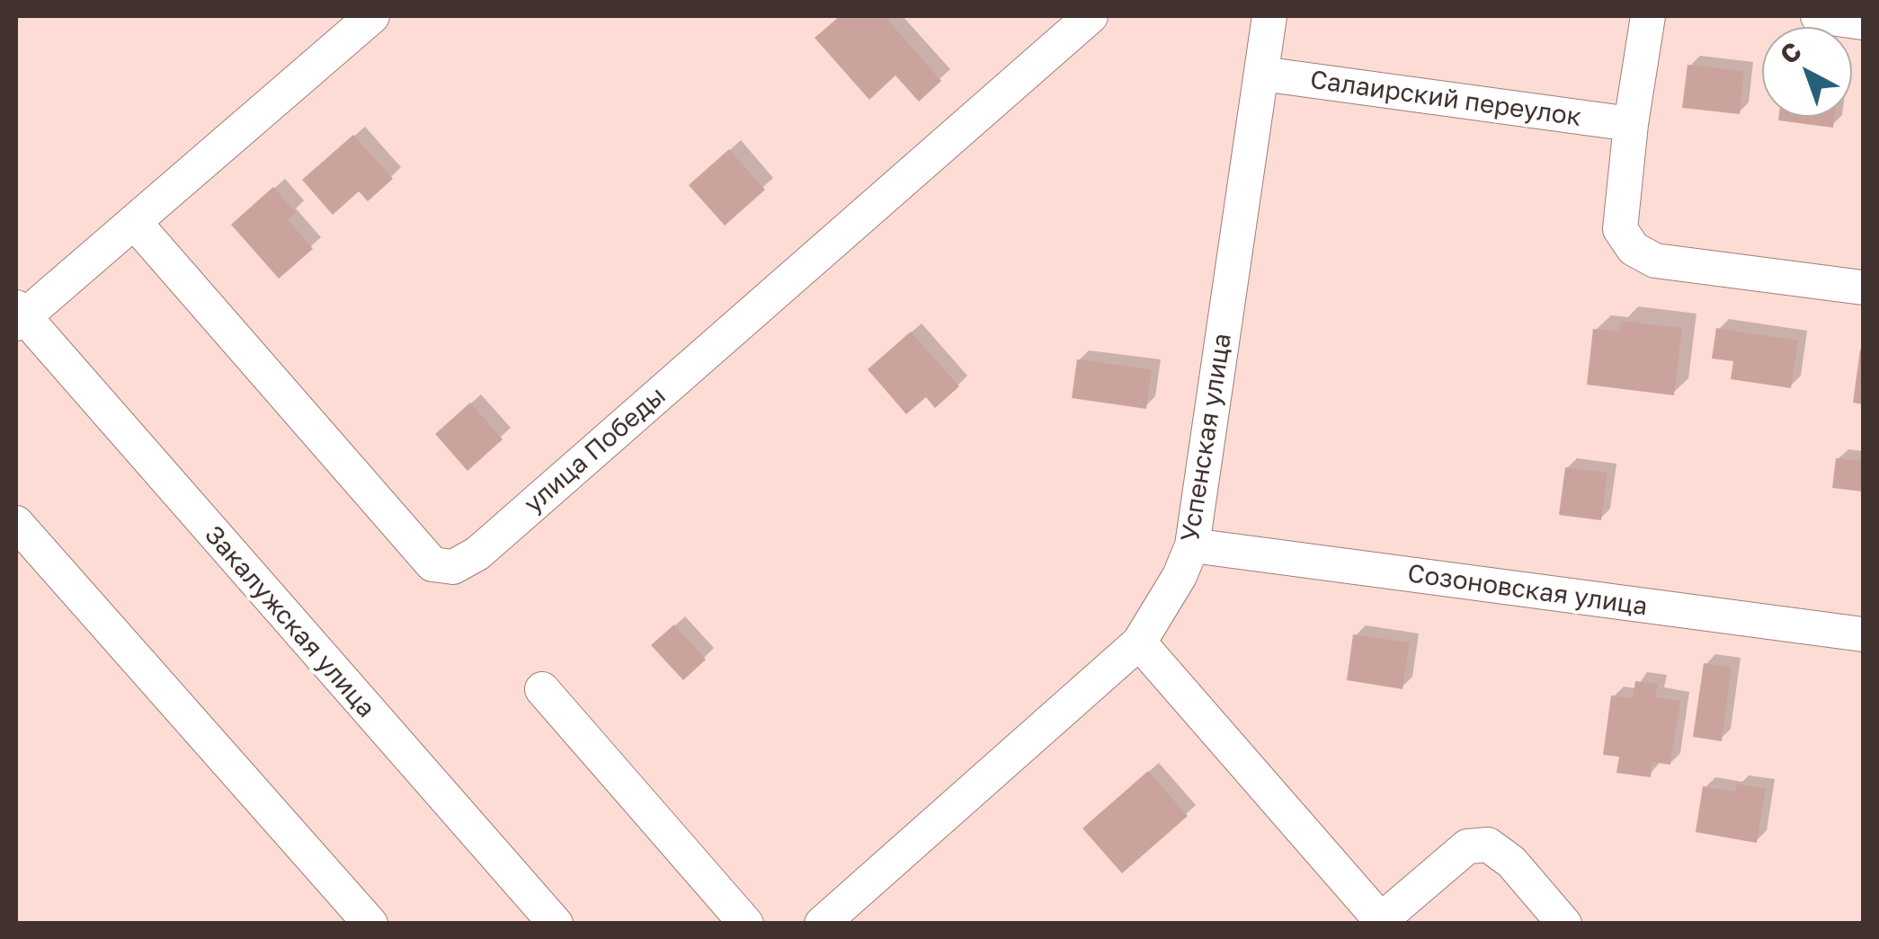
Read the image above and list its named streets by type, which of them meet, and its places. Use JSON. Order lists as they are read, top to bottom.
{
  "streets": {
    "street": [
      "Салаирский переулок",
      "Успенская улица",
      "улица Победы",
      "Созоновская улица",
      "Закалужская улица"
    ]
  },
  "crossings": [
    ["Салаирский переулок", "Успенская улица"],
    ["Успенская улица", "Созоновская улица"]
  ],
  "north": "top left"
}
